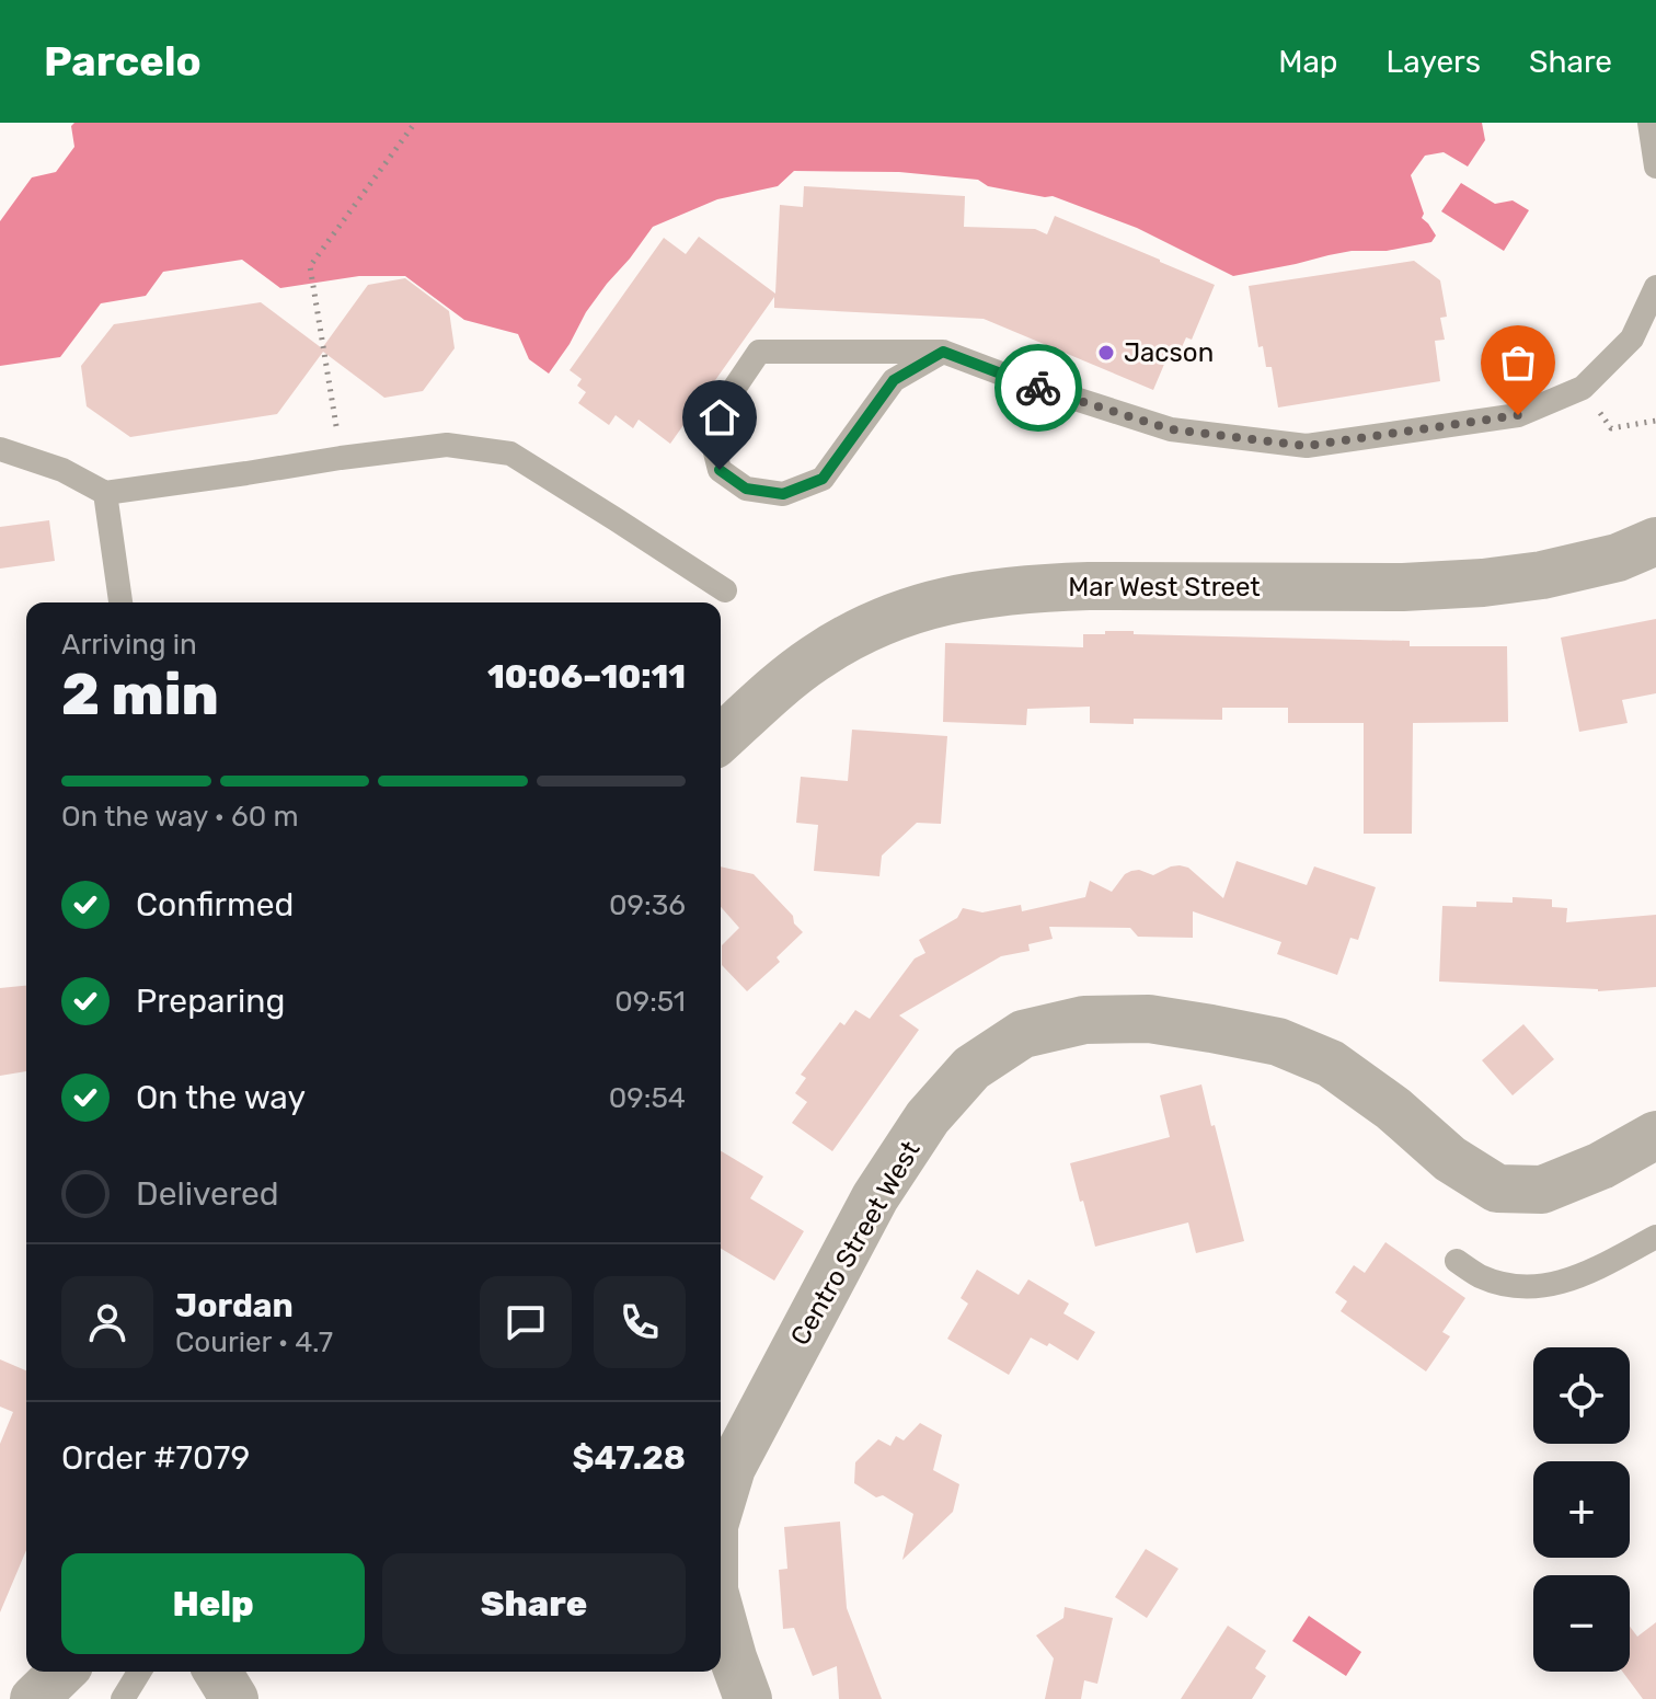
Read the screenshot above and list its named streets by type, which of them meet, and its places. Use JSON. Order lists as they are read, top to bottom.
{
  "streets": {
    "street": ["Mar West Street", "Centro Street West"]
  },
  "places": ["Jacson"],
  "page": {
    "header": "Parcelo",
    "nav": ["Map", "Layers", "Share"],
    "heading": ["2 min", "Arriving in", "10:06–10:11"],
    "panel": [
      "Jordan",
      "Courier · 4.7",
      "Order #7079",
      "$47.28"
    ],
    "bar": "On the way · 60 m",
    "list": [
      ["Confirmed", "09:36"],
      ["Preparing", "09:51"],
      ["On the way", "09:54"],
      "Delivered"
    ],
    "map_buttons": ["+", "−"],
    "buttons": ["Help", "Share"]
  }
}
